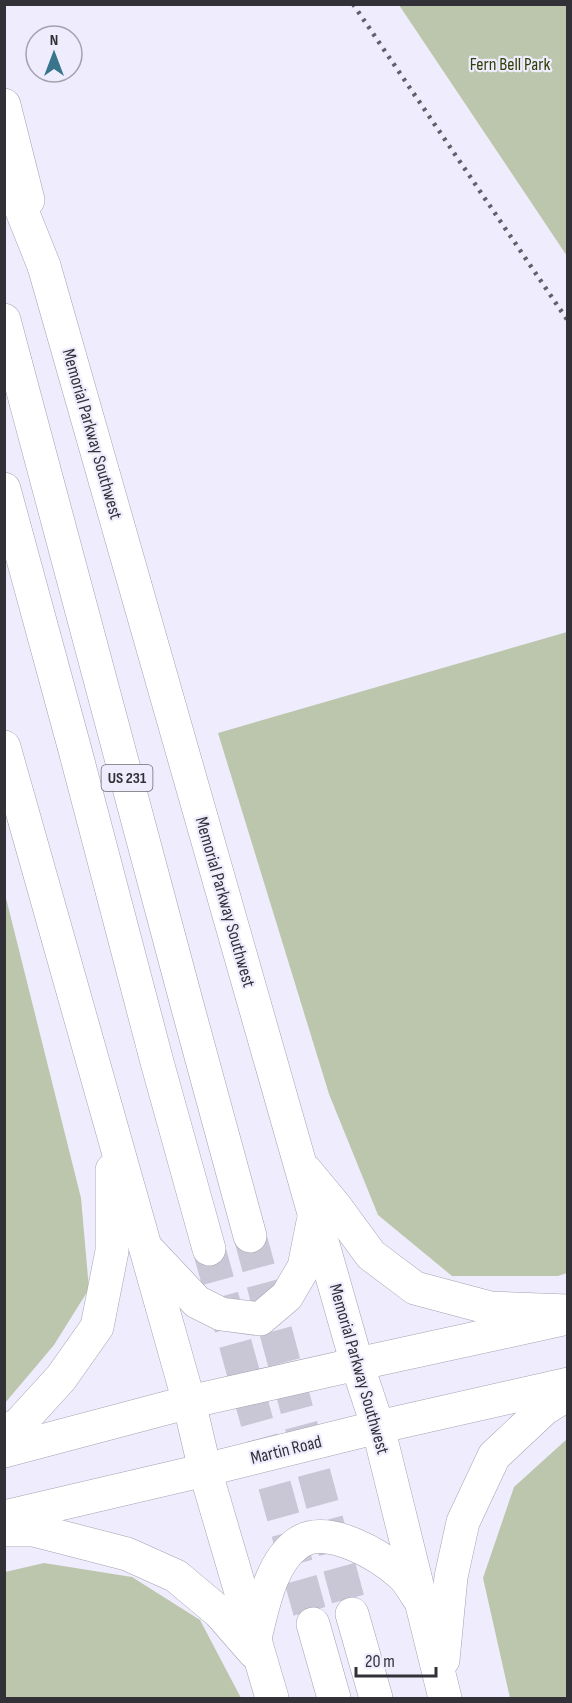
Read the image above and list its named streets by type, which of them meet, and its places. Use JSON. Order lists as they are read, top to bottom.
{
  "streets": {
    "main road": ["Memorial Parkway Southwest", "US 231", "Martin Road"]
  },
  "crossings": [
    ["Memorial Parkway Southwest", "Martin Road"]
  ],
  "parks": ["Fern Bell Park"],
  "scale_bar": "20 m",
  "north": "top"
}
